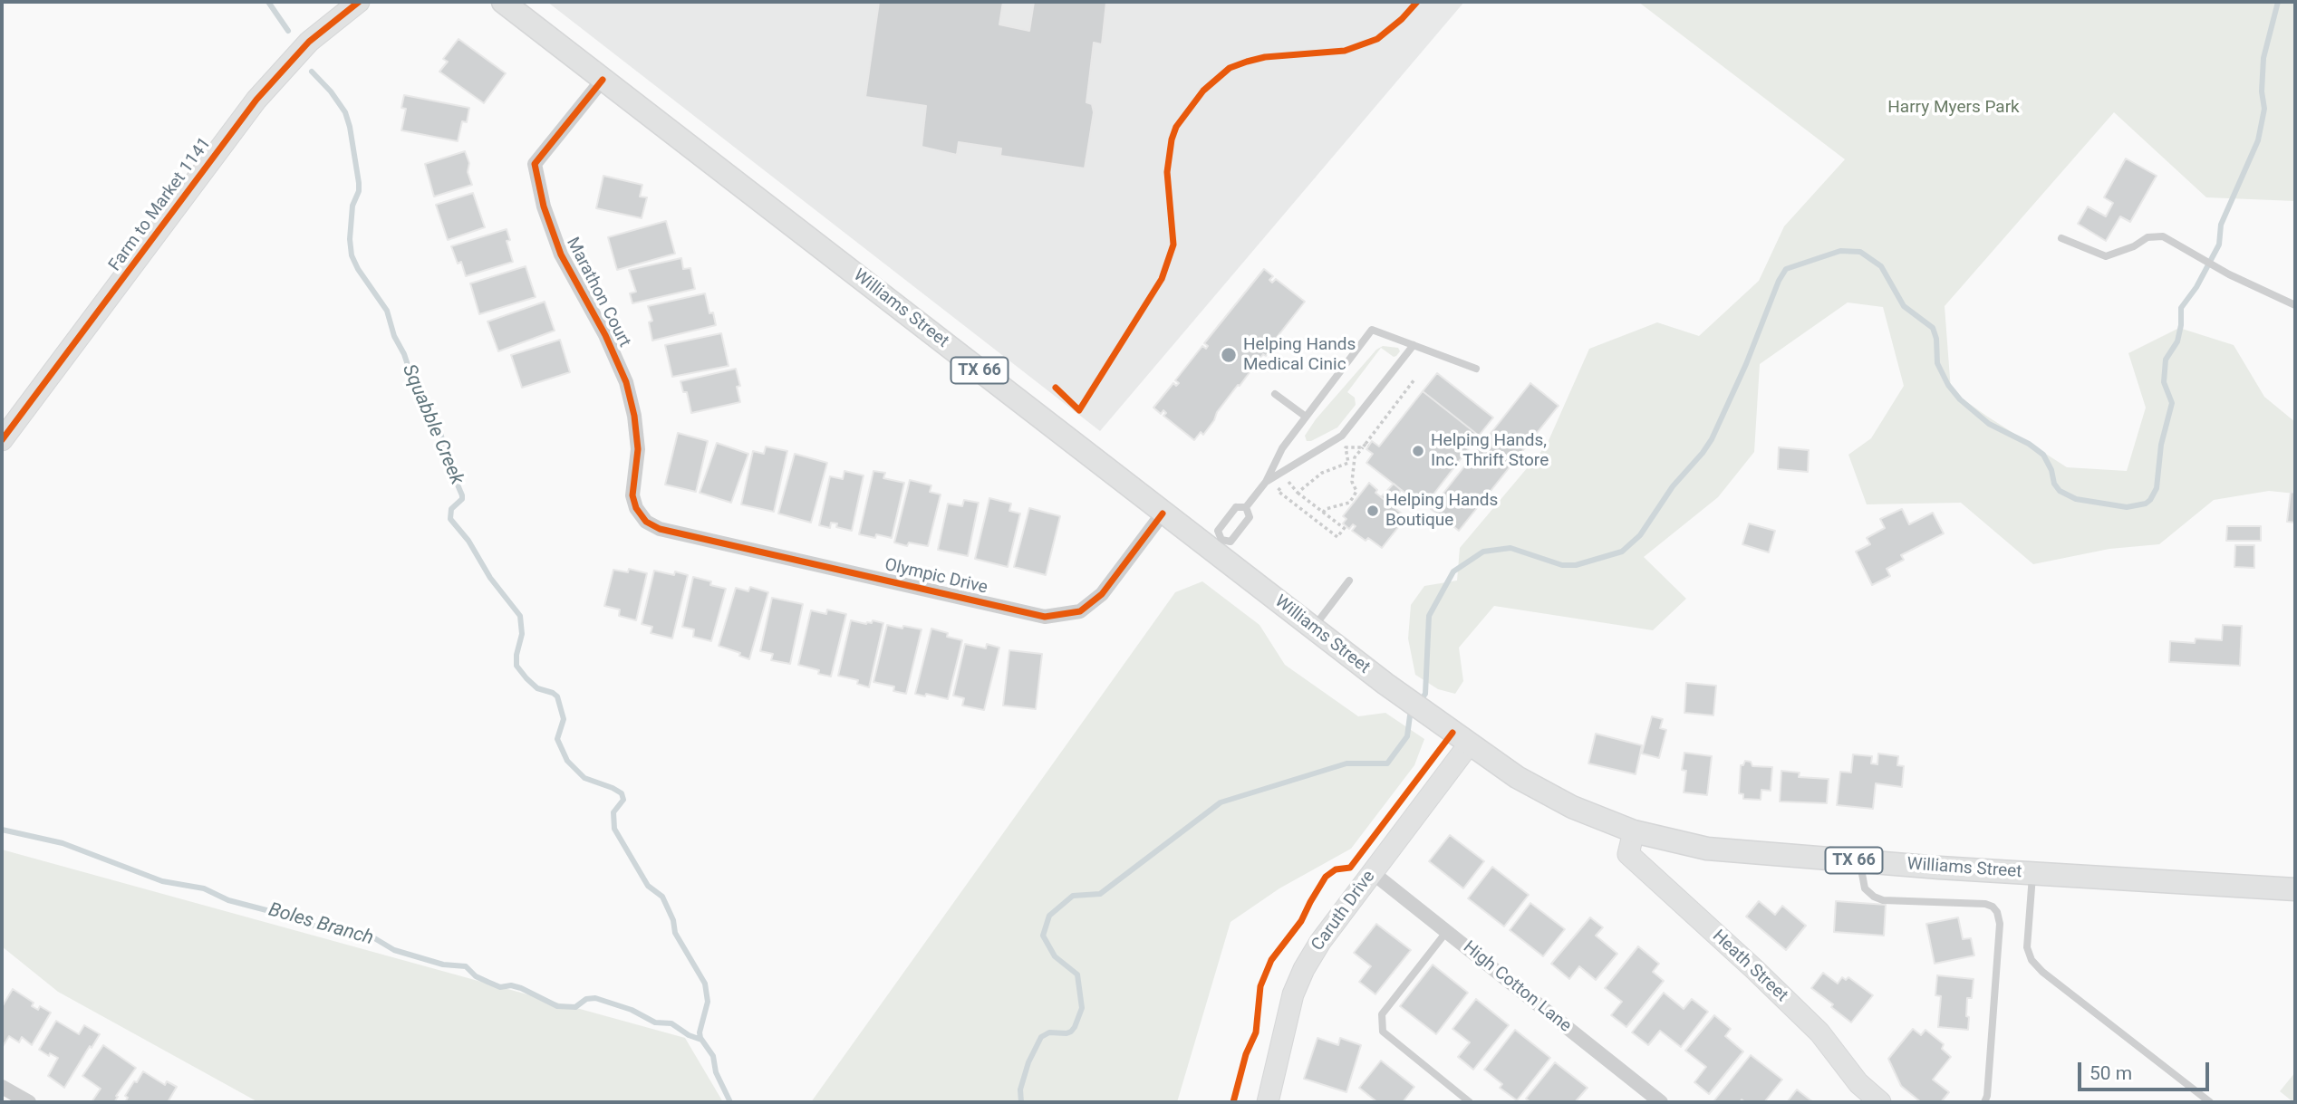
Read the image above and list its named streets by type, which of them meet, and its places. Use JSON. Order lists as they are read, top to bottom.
{
  "streets": {
    "main road": ["Williams Street", "TX 66"],
    "street": [
      "Farm to Market 1141",
      "Marathon Court",
      "Olympic Drive",
      "Caruth Drive",
      "Heath Street",
      "High Cotton Lane"
    ]
  },
  "crossings": [
    ["Marathon Court", "Williams Street"],
    ["Marathon Court", "Olympic Drive"],
    ["Williams Street", "Olympic Drive"],
    ["Williams Street", "Caruth Drive"],
    ["Williams Street", "Heath Street"],
    ["Caruth Drive", "High Cotton Lane"]
  ],
  "water": ["Squabble Creek", "Boles Branch"],
  "parks": ["Harry Myers Park"],
  "places": ["Helping Hands Medical Cinic", "Helping Hands, Inc. Thrift Store", "Helping Hands Boutique"],
  "scale_bar": "50 m"
}
